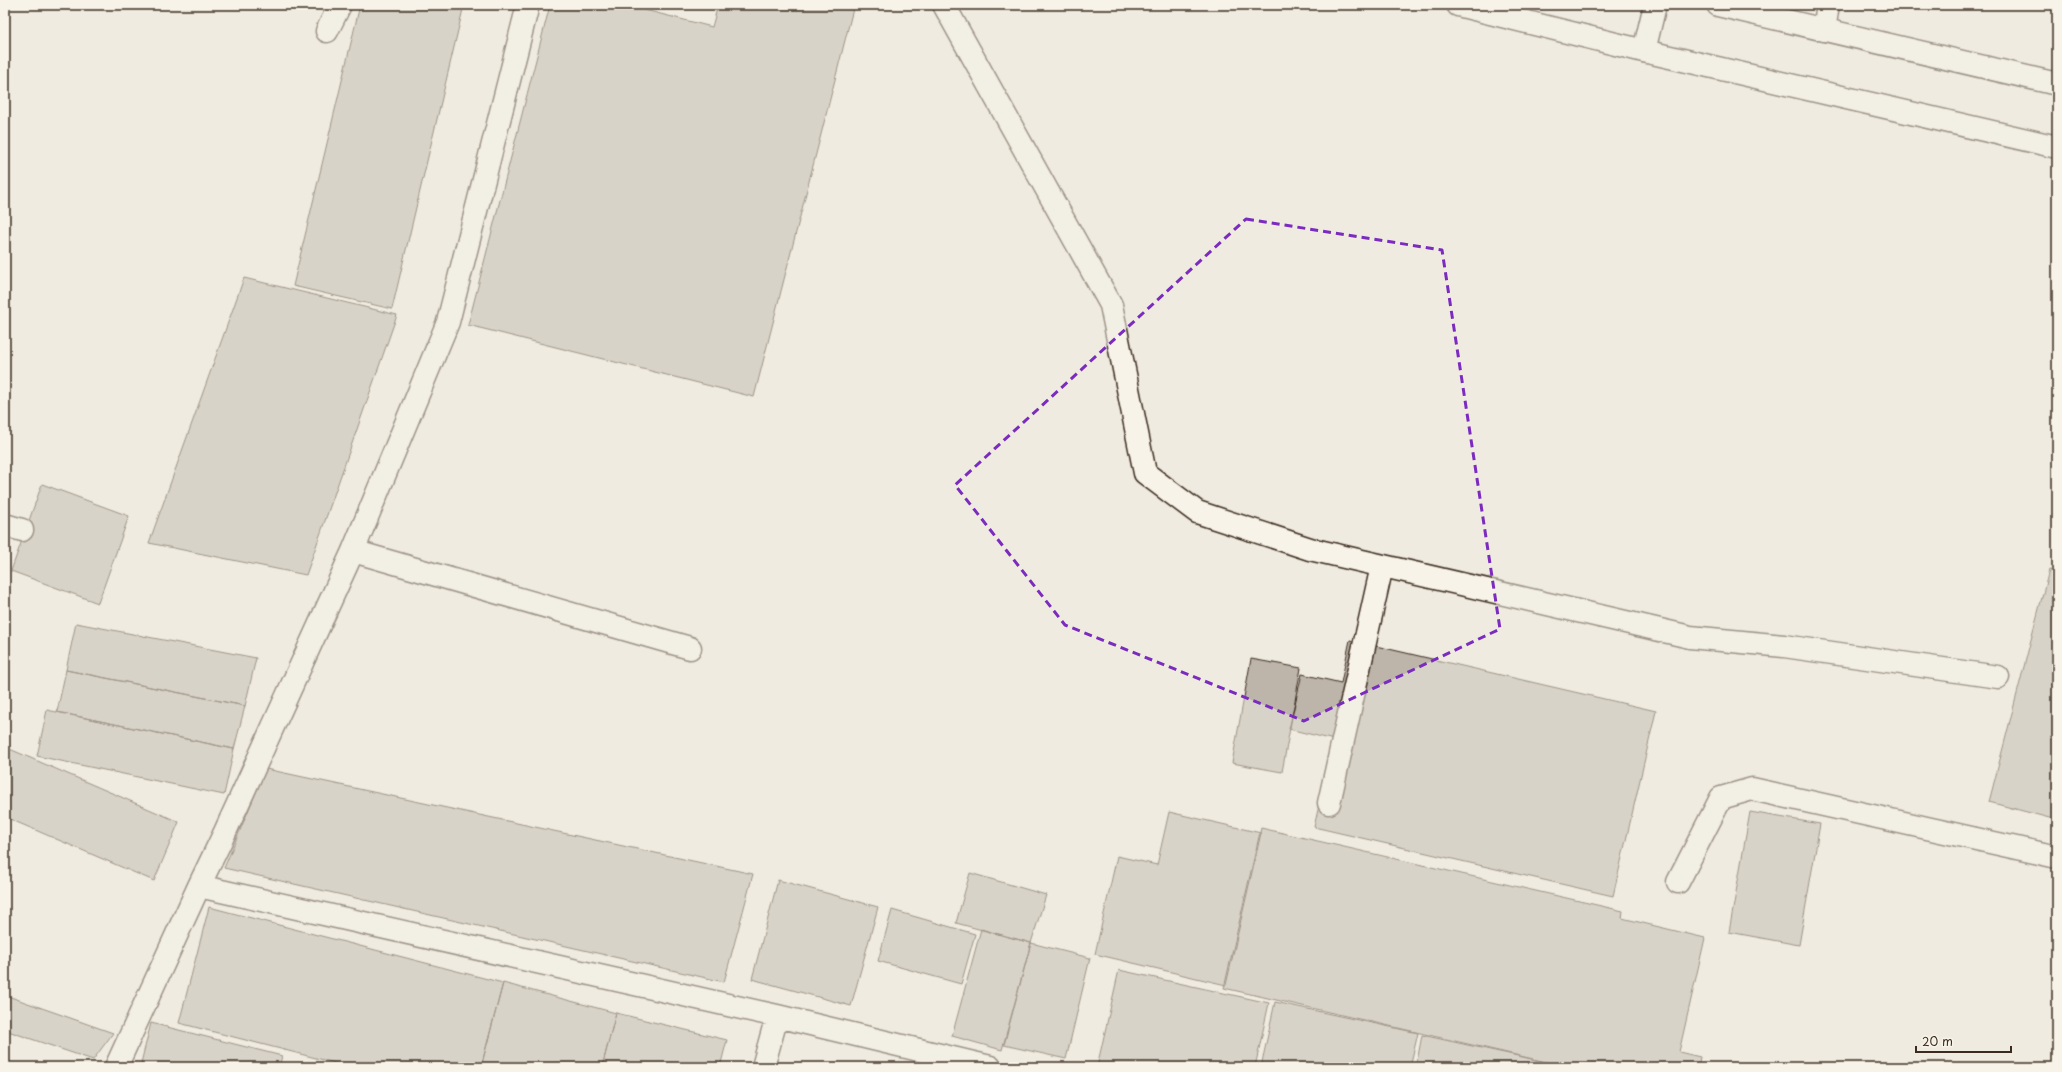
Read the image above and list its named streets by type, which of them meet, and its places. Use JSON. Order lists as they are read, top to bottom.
{
  "scale_bar": "20 m"
}
